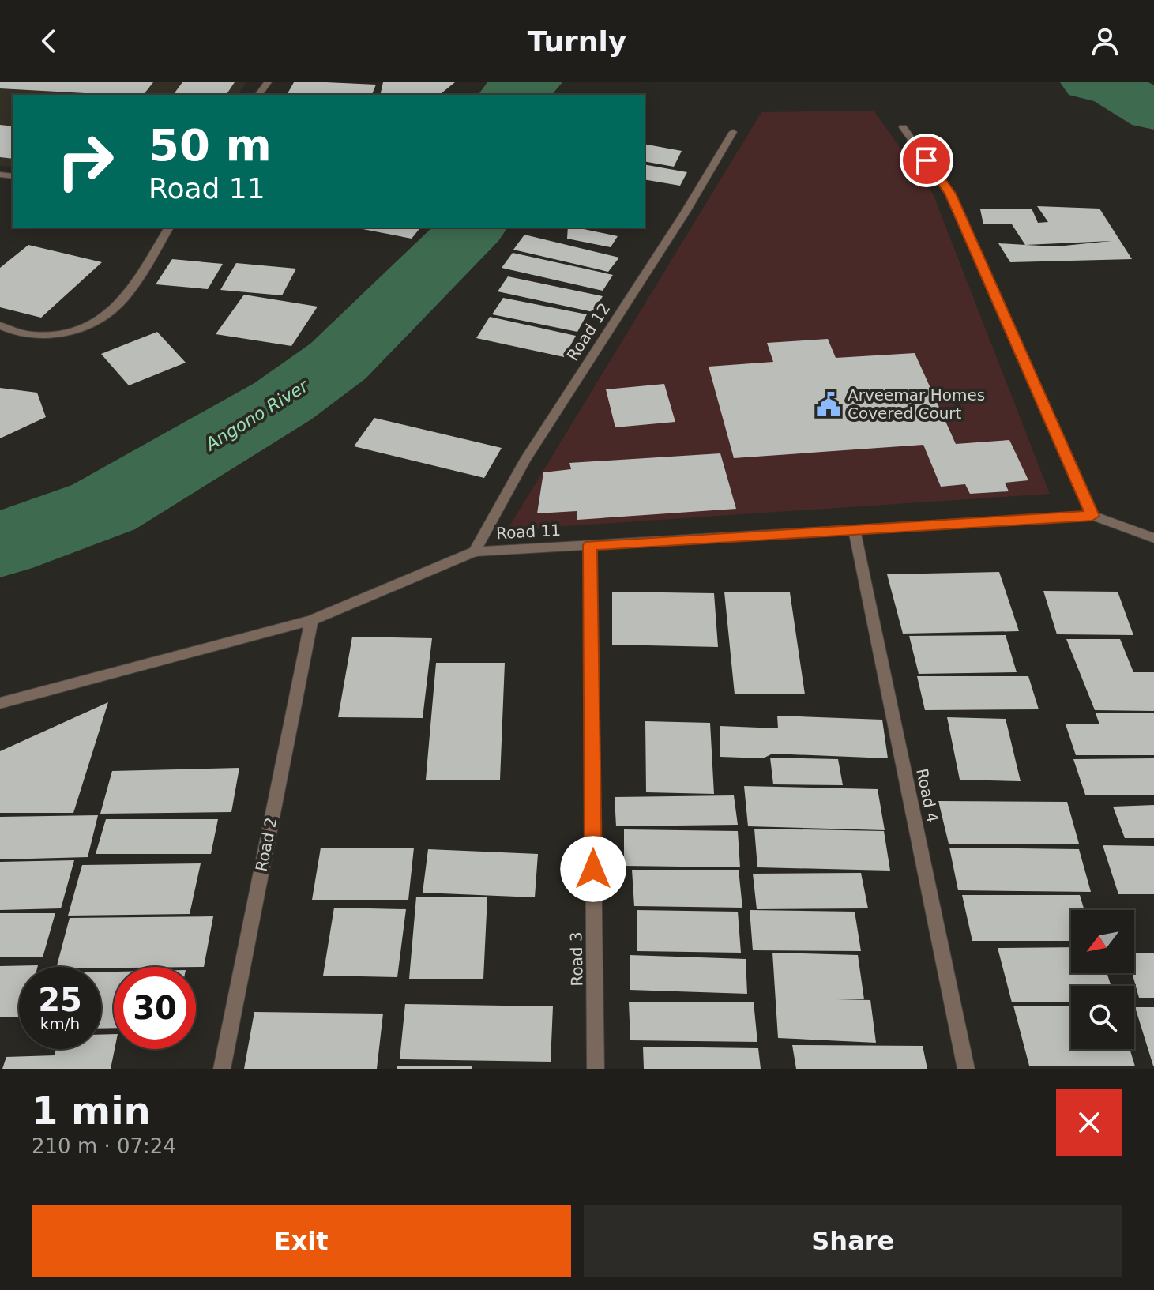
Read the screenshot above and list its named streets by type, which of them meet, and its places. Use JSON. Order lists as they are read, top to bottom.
{
  "streets": {
    "street": [
      "Road 12",
      "Road 11",
      "Road 4",
      "Road 2",
      "Road 3"
    ]
  },
  "crossings": [
    ["Road 12", "Road 11"],
    ["Road 11", "Road 4"],
    ["Road 11", "Road 2"],
    ["Road 11", "Road 3"]
  ],
  "water": ["Angono River"],
  "places": {
    "public building": ["Arveemar Homes Covered Court"]
  },
  "north": "bottom left",
  "page": {
    "header": "Turnly",
    "turn": ["50 m", "Road 11"],
    "speed": "25 km/h",
    "limit": "30",
    "heading": ["1 min", "210 m · 07:24"],
    "buttons": ["Exit", "Share"]
  }
}
